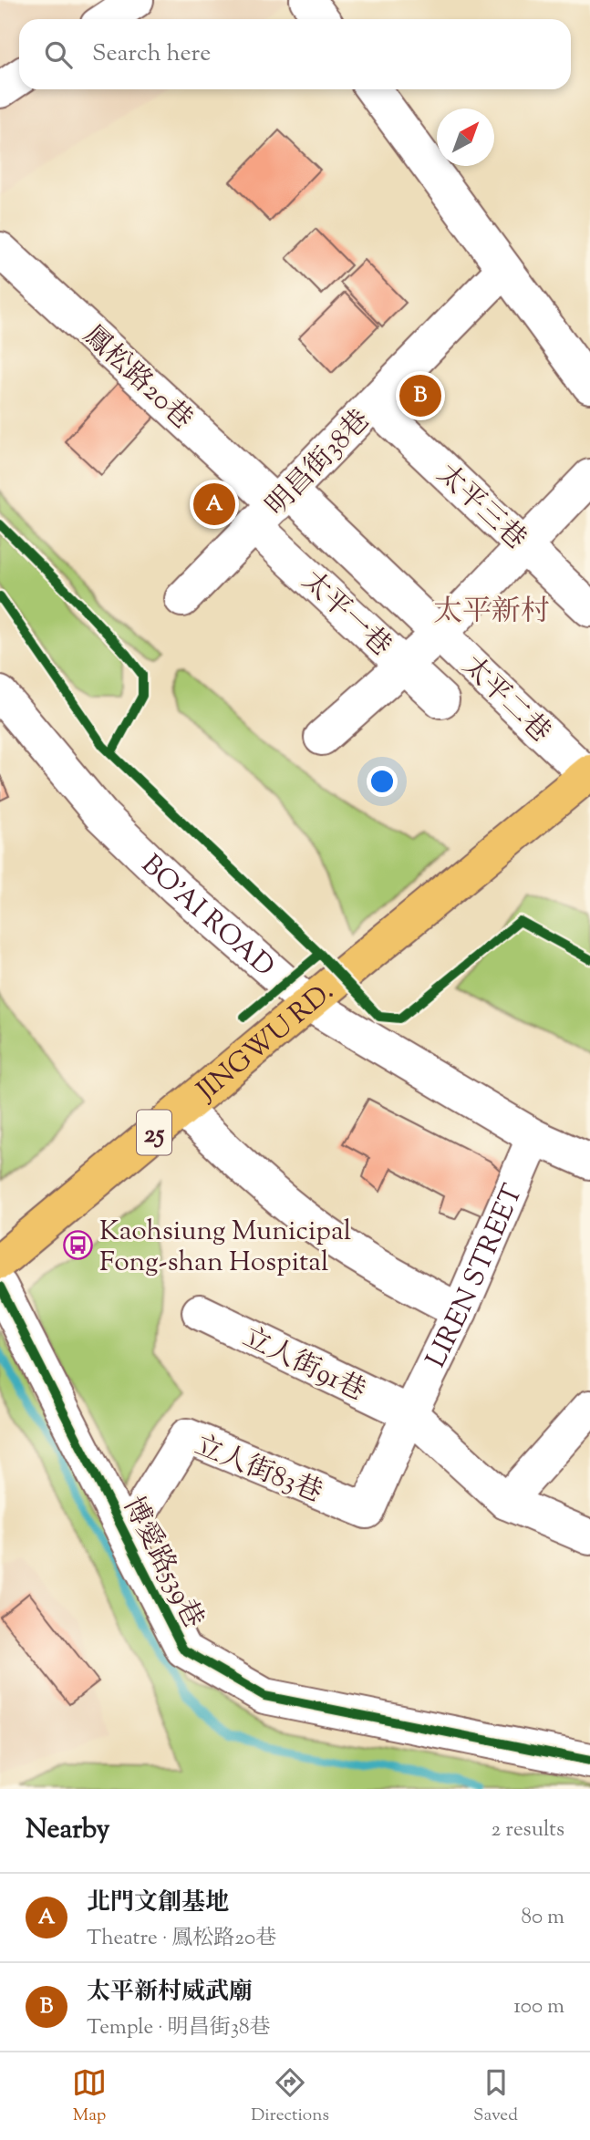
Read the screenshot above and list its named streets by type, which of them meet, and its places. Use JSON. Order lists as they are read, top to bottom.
{
  "streets": {
    "main road": ["JINGWU RD.", "25"],
    "street": [
      "鳳松路20巷",
      "明昌街38巷",
      "太平三巷",
      "太平一巷",
      "太平二巷",
      "BO'AI ROAD",
      "LIREN STREET",
      "立人街91巷",
      "立人街83巷",
      "博愛路539巷"
    ]
  },
  "crossings": [
    ["鳳松路20巷", "明昌街38巷"],
    ["鳳松路20巷", "太平一巷"],
    ["鳳松路20巷", "太平二巷"],
    ["明昌街38巷", "太平三巷"],
    ["明昌街38巷", "太平一巷"],
    ["明昌街38巷", "太平二巷"],
    ["太平一巷", "太平二巷"],
    ["太平二巷", "JINGWU RD."],
    ["BO'AI ROAD", "JINGWU RD."],
    ["BO'AI ROAD", "LIREN STREET"],
    ["LIREN STREET", "立人街91巷"],
    ["LIREN STREET", "立人街83巷"],
    ["立人街83巷", "博愛路539巷"]
  ],
  "districts": ["太平新村"],
  "places": {
    "bus stop": ["Kaohsiung Municipal Fong-shan Hospital"]
  },
  "north": "top right",
  "page": {
    "search": "Search here",
    "pins": ["B", "A"],
    "heading": ["Nearby", "2 results"],
    "list": [
      {
        "mark": "A",
        "name": "北門文創基地",
        "note": "Theatre · 鳳松路20巷",
        "value": "80 m"
      },
      {
        "mark": "B",
        "name": "太平新村威武廟",
        "note": "Temple · 明昌街38巷",
        "value": "100 m"
      }
    ],
    "nav": ["Map", "Directions", "Saved"]
  }
}
